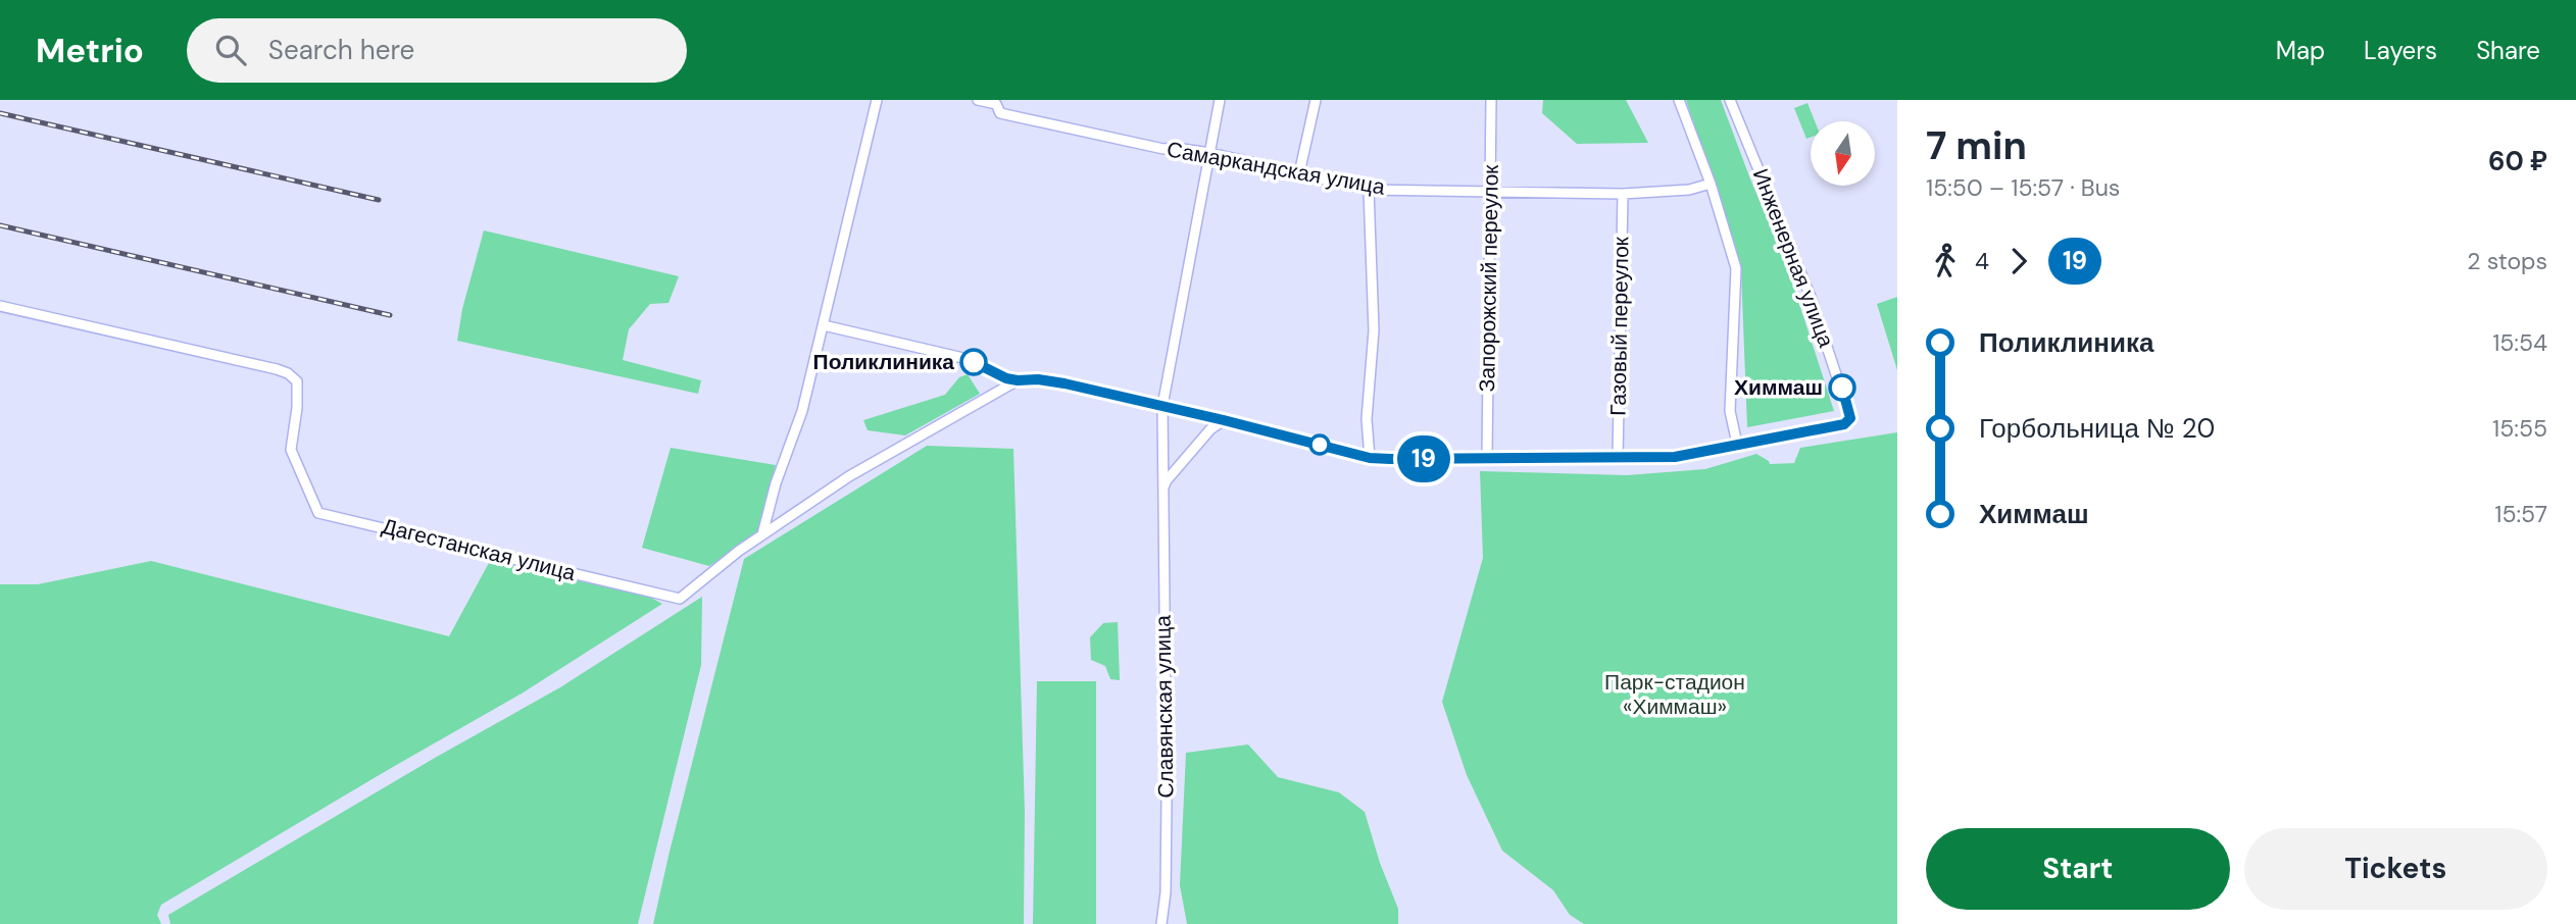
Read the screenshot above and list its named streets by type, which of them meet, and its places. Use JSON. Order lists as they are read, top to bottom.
{
  "streets": {
    "street": [
      "Самаркандская улица",
      "Инженерная улица",
      "Запорожский переулок",
      "Газовый переулок",
      "Дагестанская улица",
      "Славянская улица"
    ]
  },
  "crossings": [
    ["Самаркандская улица", "Запорожский переулок"],
    ["Самаркандская улица", "Газовый переулок"],
    ["Самаркандская улица", "Славянская улица"]
  ],
  "parks": ["Парк-стадион «Химмаш»"],
  "places": ["Поликлиника", "Химмаш"],
  "lines": ["bus line 19"],
  "north": "bottom",
  "page": {
    "header": "Metrio",
    "search": "Search here",
    "nav": ["Map", "Layers", "Share"],
    "on_map": "19",
    "heading": ["7 min", "15:50 – 15:57 · Bus", "60 ₽"],
    "legs": ["4", "19", "2 stops"],
    "list": [
      {
        "name": "Поликлиника",
        "value": "15:54"
      },
      {
        "name": "Горбольница № 20",
        "value": "15:55"
      },
      {
        "name": "Химмаш",
        "value": "15:57"
      }
    ],
    "buttons": ["Start", "Tickets"]
  }
}
